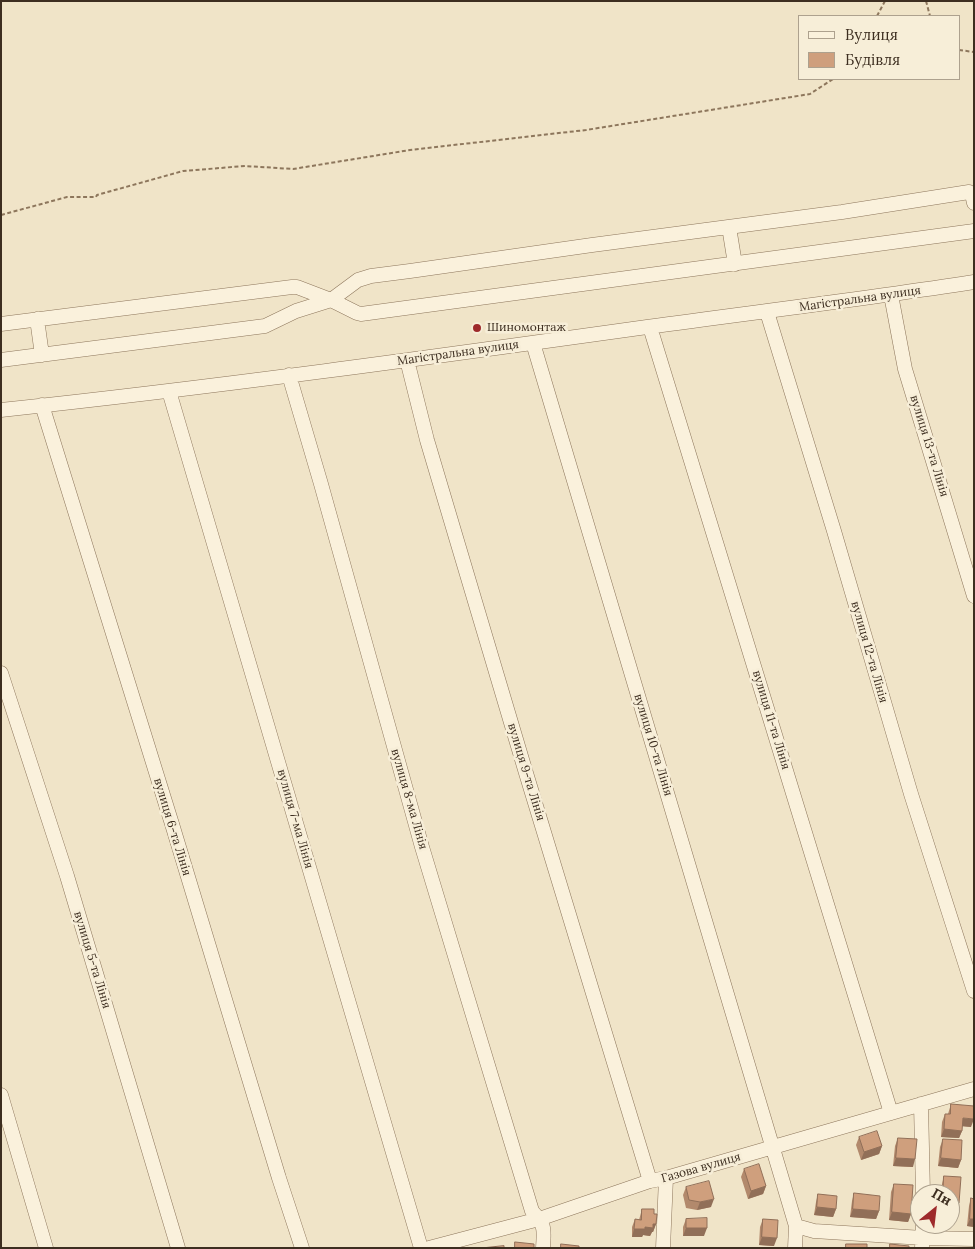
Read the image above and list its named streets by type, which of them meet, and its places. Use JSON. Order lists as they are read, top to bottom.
{
  "streets": {
    "street": [
      "Магістральна вулиця",
      "вулиця 13-та Лінія",
      "вулиця 12-та Лінія",
      "вулиця 11-та Лінія",
      "вулиця 10-та Лінія",
      "вулиця 9-та Лінія",
      "вулиця 8-ма Лінія",
      "вулиця 7-ма Лінія",
      "вулиця 6-та Лінія",
      "вулиця 5-та Лінія",
      "Газова вулиця"
    ]
  },
  "crossings": [
    ["Магістральна вулиця", "вулиця 13-та Лінія"],
    ["Магістральна вулиця", "вулиця 12-та Лінія"],
    ["Магістральна вулиця", "вулиця 11-та Лінія"],
    ["Магістральна вулиця", "вулиця 10-та Лінія"],
    ["Магістральна вулиця", "вулиця 9-та Лінія"],
    ["Магістральна вулиця", "вулиця 8-ма Лінія"],
    ["Магістральна вулиця", "вулиця 7-ма Лінія"],
    ["Магістральна вулиця", "вулиця 6-та Лінія"],
    ["вулиця 11-та Лінія", "Газова вулиця"],
    ["вулиця 10-та Лінія", "Газова вулиця"],
    ["вулиця 9-та Лінія", "Газова вулиця"],
    ["вулиця 8-ма Лінія", "Газова вулиця"]
  ],
  "places": ["Шиномонтаж"],
  "legend": ["Вулиця", "Будівля"],
  "north": "top right"
}
